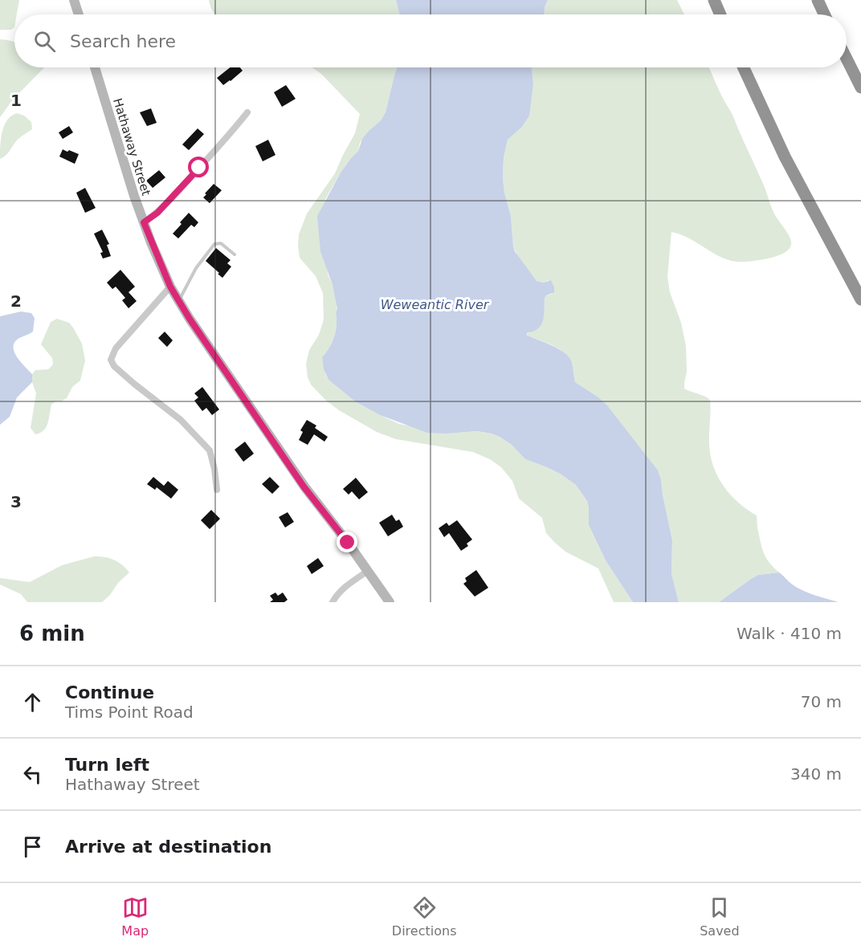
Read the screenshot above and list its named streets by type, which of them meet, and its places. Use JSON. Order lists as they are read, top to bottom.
{
  "streets": {
    "street": ["Hathaway Street"]
  },
  "water": ["Weweantic River"],
  "page": {
    "search": "Search here",
    "heading": ["6 min", "Walk · 410 m"],
    "list": [
      ["Continue", "Tims Point Road", "70 m"],
      ["Turn left", "Hathaway Street", "340 m"],
      "Arrive at destination"
    ],
    "nav": ["Map", "Directions", "Saved"]
  },
  "grid": {
    "rows": ["1", "2", "3"]
  }
}
